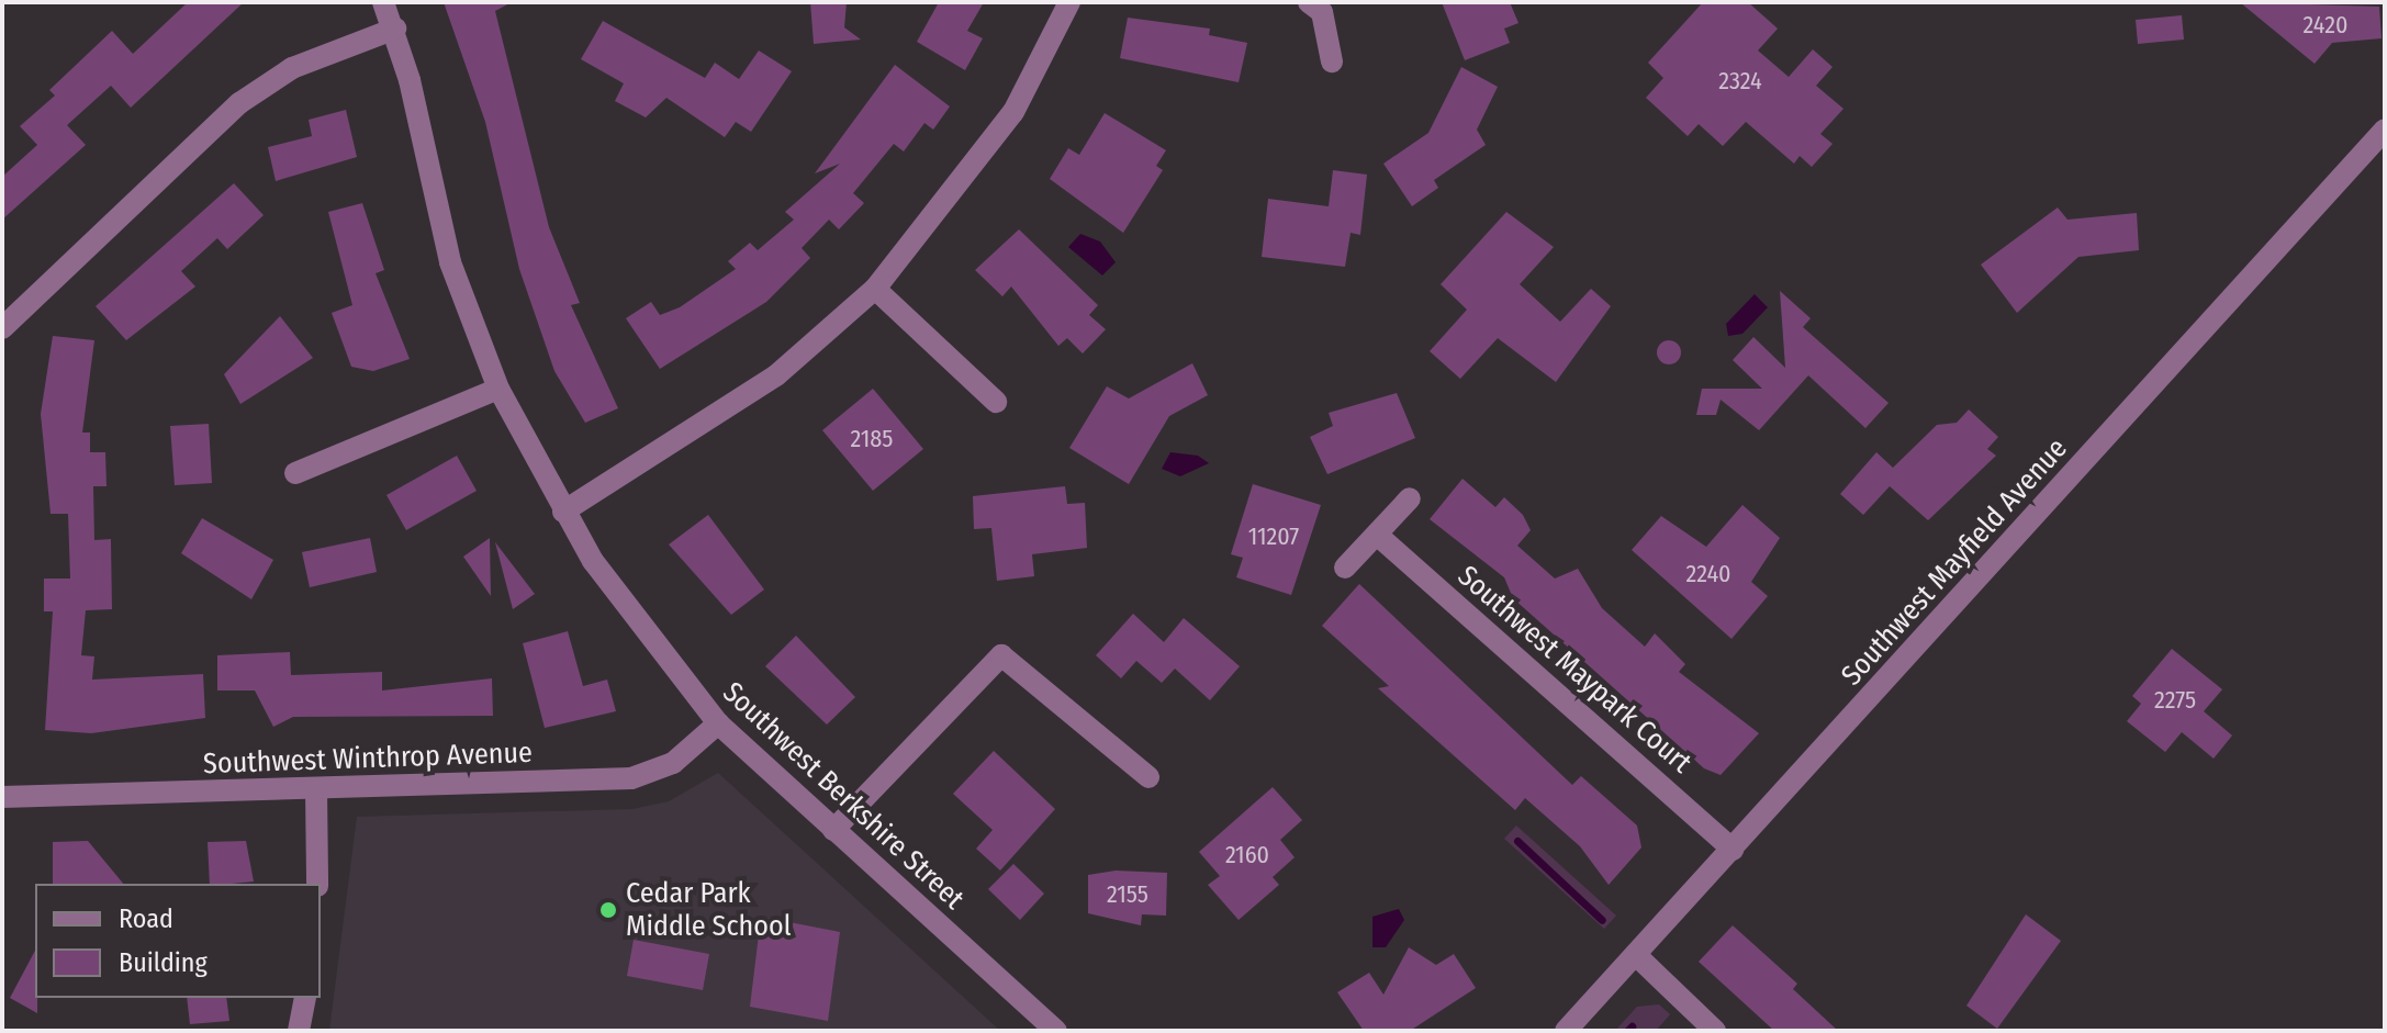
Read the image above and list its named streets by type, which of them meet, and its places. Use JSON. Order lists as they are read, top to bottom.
{
  "streets": {
    "street": [
      "Southwest Mayfield Avenue",
      "Southwest Maypark Court",
      "Southwest Winthrop Avenue",
      "Southwest Berkshire Street"
    ]
  },
  "crossings": [
    ["Southwest Mayfield Avenue", "Southwest Maypark Court"],
    ["Southwest Winthrop Avenue", "Southwest Berkshire Street"]
  ],
  "places": ["Cedar Park Middle School"],
  "house_numbers": [
    "2420",
    "2324",
    "2185",
    "11207",
    "2240",
    "2275",
    "2160",
    "2155"
  ],
  "legend": ["Road", "Building"]
}
